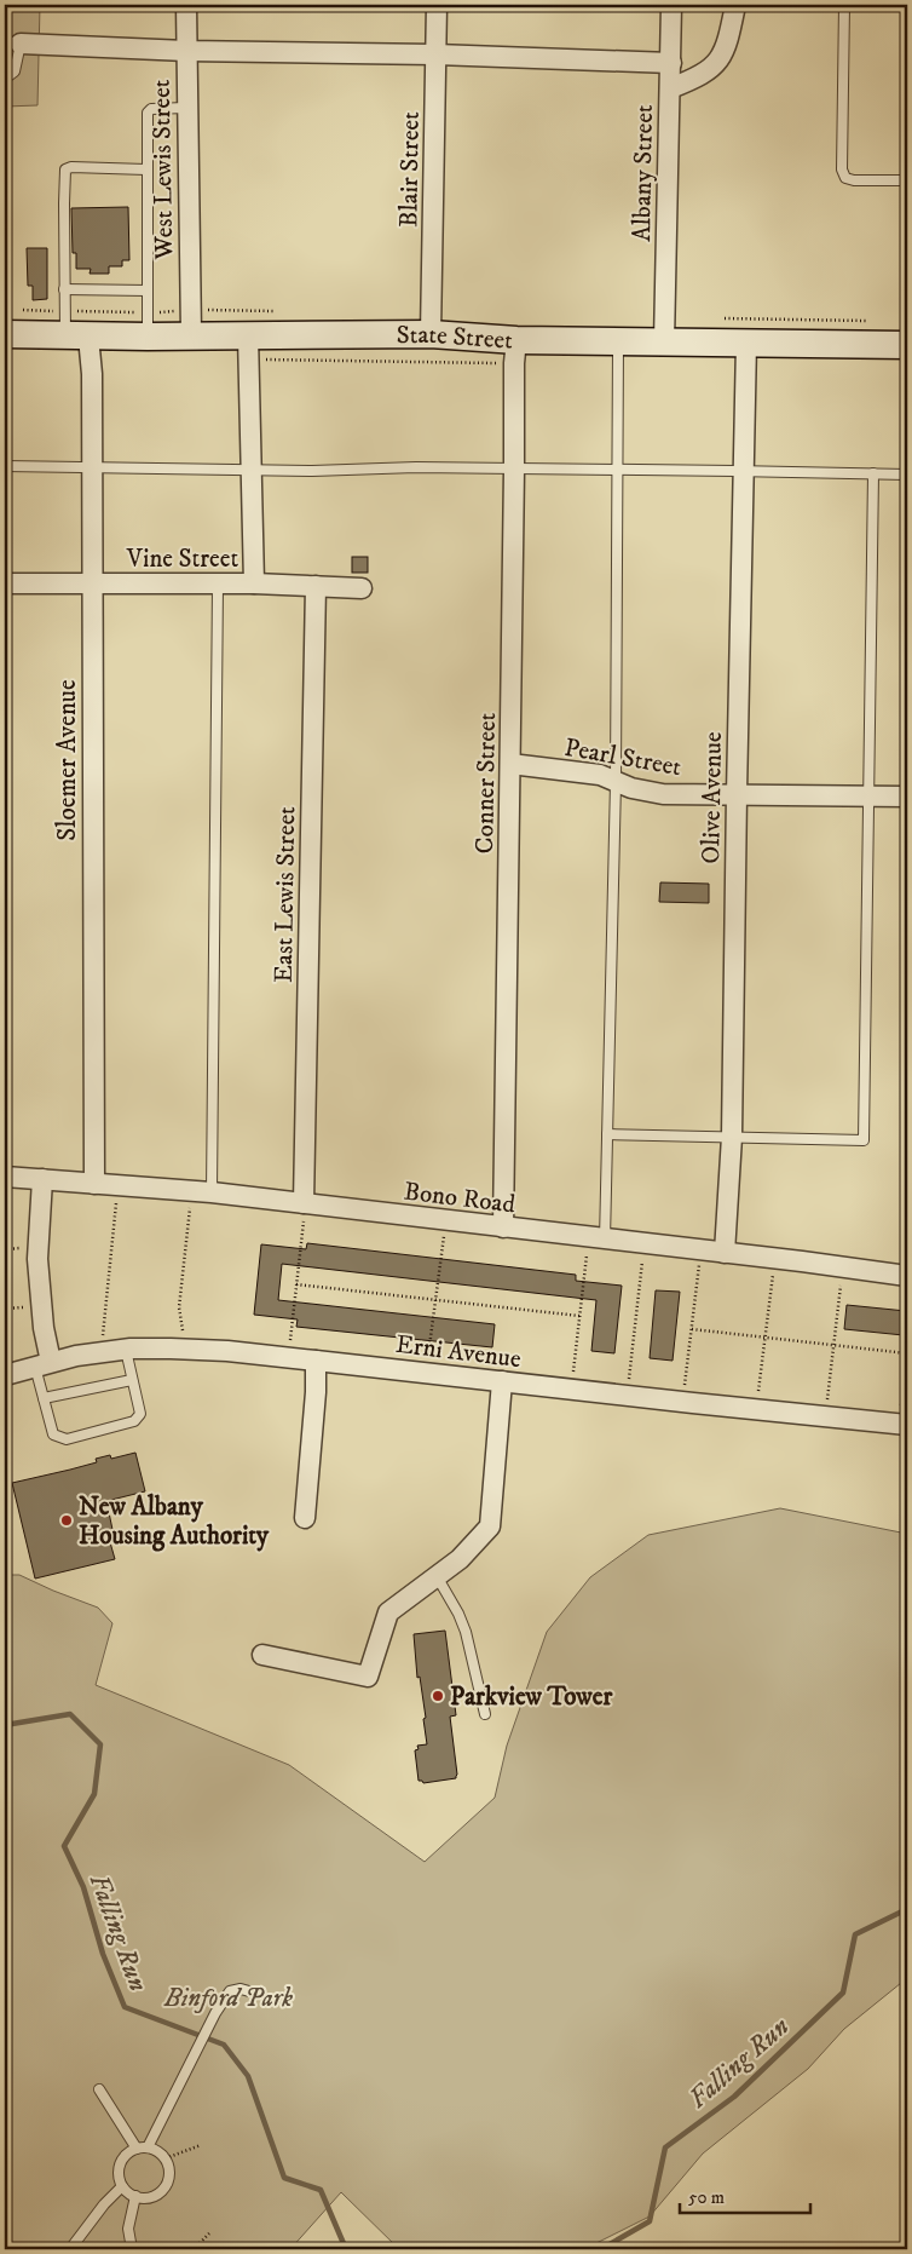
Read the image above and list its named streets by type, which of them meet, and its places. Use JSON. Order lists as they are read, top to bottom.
{
  "streets": {
    "main road": ["State Street"],
    "street": [
      "West Lewis Street",
      "Blair Street",
      "Albany Street",
      "Vine Street",
      "Pearl Street",
      "Sloemer Avenue",
      "Conner Street",
      "Olive Avenue",
      "East Lewis Street",
      "Bono Road",
      "Erni Avenue"
    ]
  },
  "crossings": [
    ["West Lewis Street", "State Street"],
    ["Blair Street", "State Street"],
    ["Albany Street", "State Street"],
    ["State Street", "Sloemer Avenue"],
    ["State Street", "Conner Street"],
    ["State Street", "Olive Avenue"],
    ["Vine Street", "Sloemer Avenue"],
    ["Vine Street", "East Lewis Street"],
    ["Pearl Street", "Conner Street"],
    ["Pearl Street", "Olive Avenue"],
    ["Sloemer Avenue", "Bono Road"],
    ["Conner Street", "Bono Road"],
    ["Olive Avenue", "Bono Road"],
    ["East Lewis Street", "Bono Road"]
  ],
  "water": ["Falling Run"],
  "parks": ["Binford Park"],
  "places": ["New Albany Housing Authority", "Parkview Tower"],
  "scale_bar": "50 m"
}
